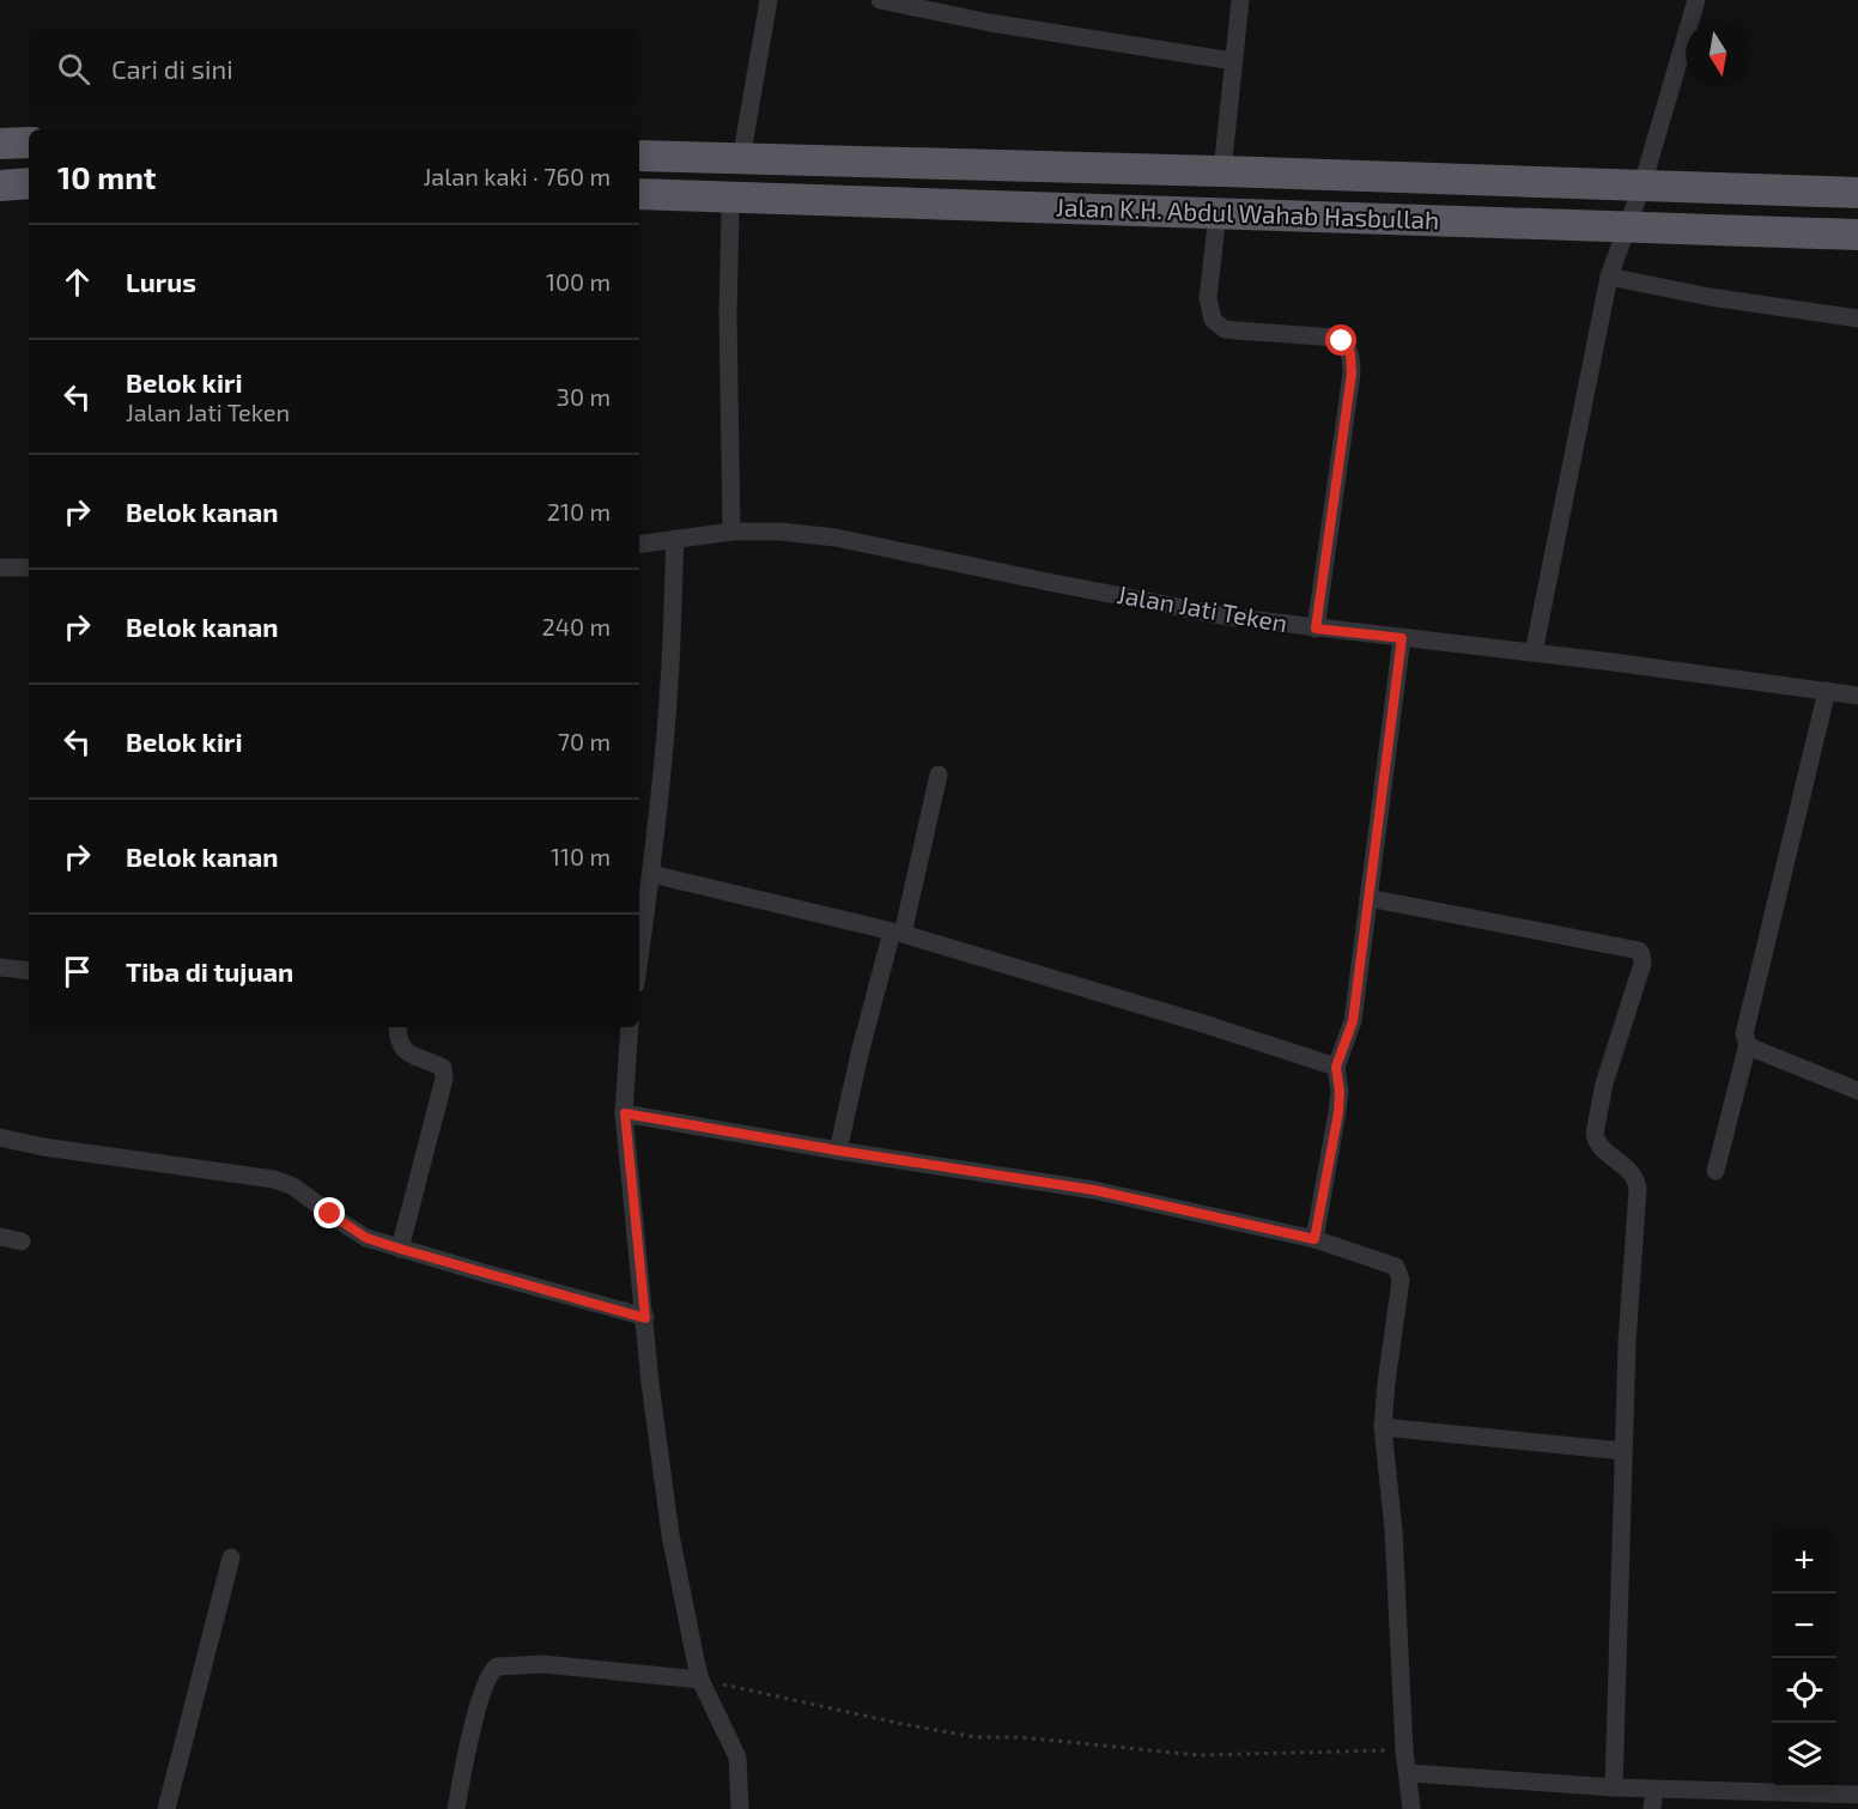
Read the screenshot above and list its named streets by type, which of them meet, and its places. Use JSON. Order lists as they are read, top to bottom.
{
  "streets": {
    "highway": ["Jalan K.H. Abdul Wahab Hasbullah"],
    "street": ["Jalan Jati Teken"]
  },
  "north": "bottom",
  "page": {
    "search": "Cari di sini",
    "heading": ["10 mnt", "Jalan kaki · 760 m"],
    "list": [
      ["Lurus", "100 m"],
      ["Belok kiri", "Jalan Jati Teken", "30 m"],
      ["Belok kanan", "210 m"],
      ["Belok kanan", "240 m"],
      ["Belok kiri", "70 m"],
      ["Belok kanan", "110 m"],
      "Tiba di tujuan"
    ],
    "map_buttons": ["+", "−"]
  }
}
